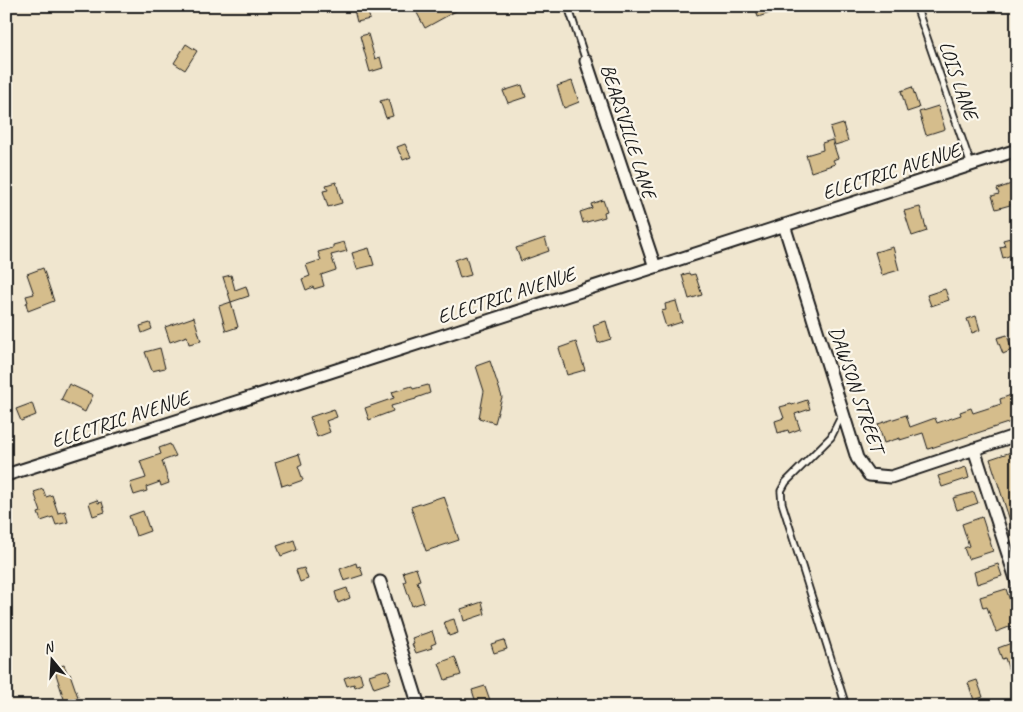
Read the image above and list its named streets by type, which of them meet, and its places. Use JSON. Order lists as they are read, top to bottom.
{
  "streets": {
    "street": ["BEARSVILLE LANE", "ELECTRIC AVENUE", "DAWSON STREET"],
    "lane": ["LOIS LANE"]
  },
  "crossings": [
    ["LOIS LANE", "ELECTRIC AVENUE"],
    ["BEARSVILLE LANE", "ELECTRIC AVENUE"],
    ["ELECTRIC AVENUE", "DAWSON STREET"]
  ],
  "north": "top"
}
